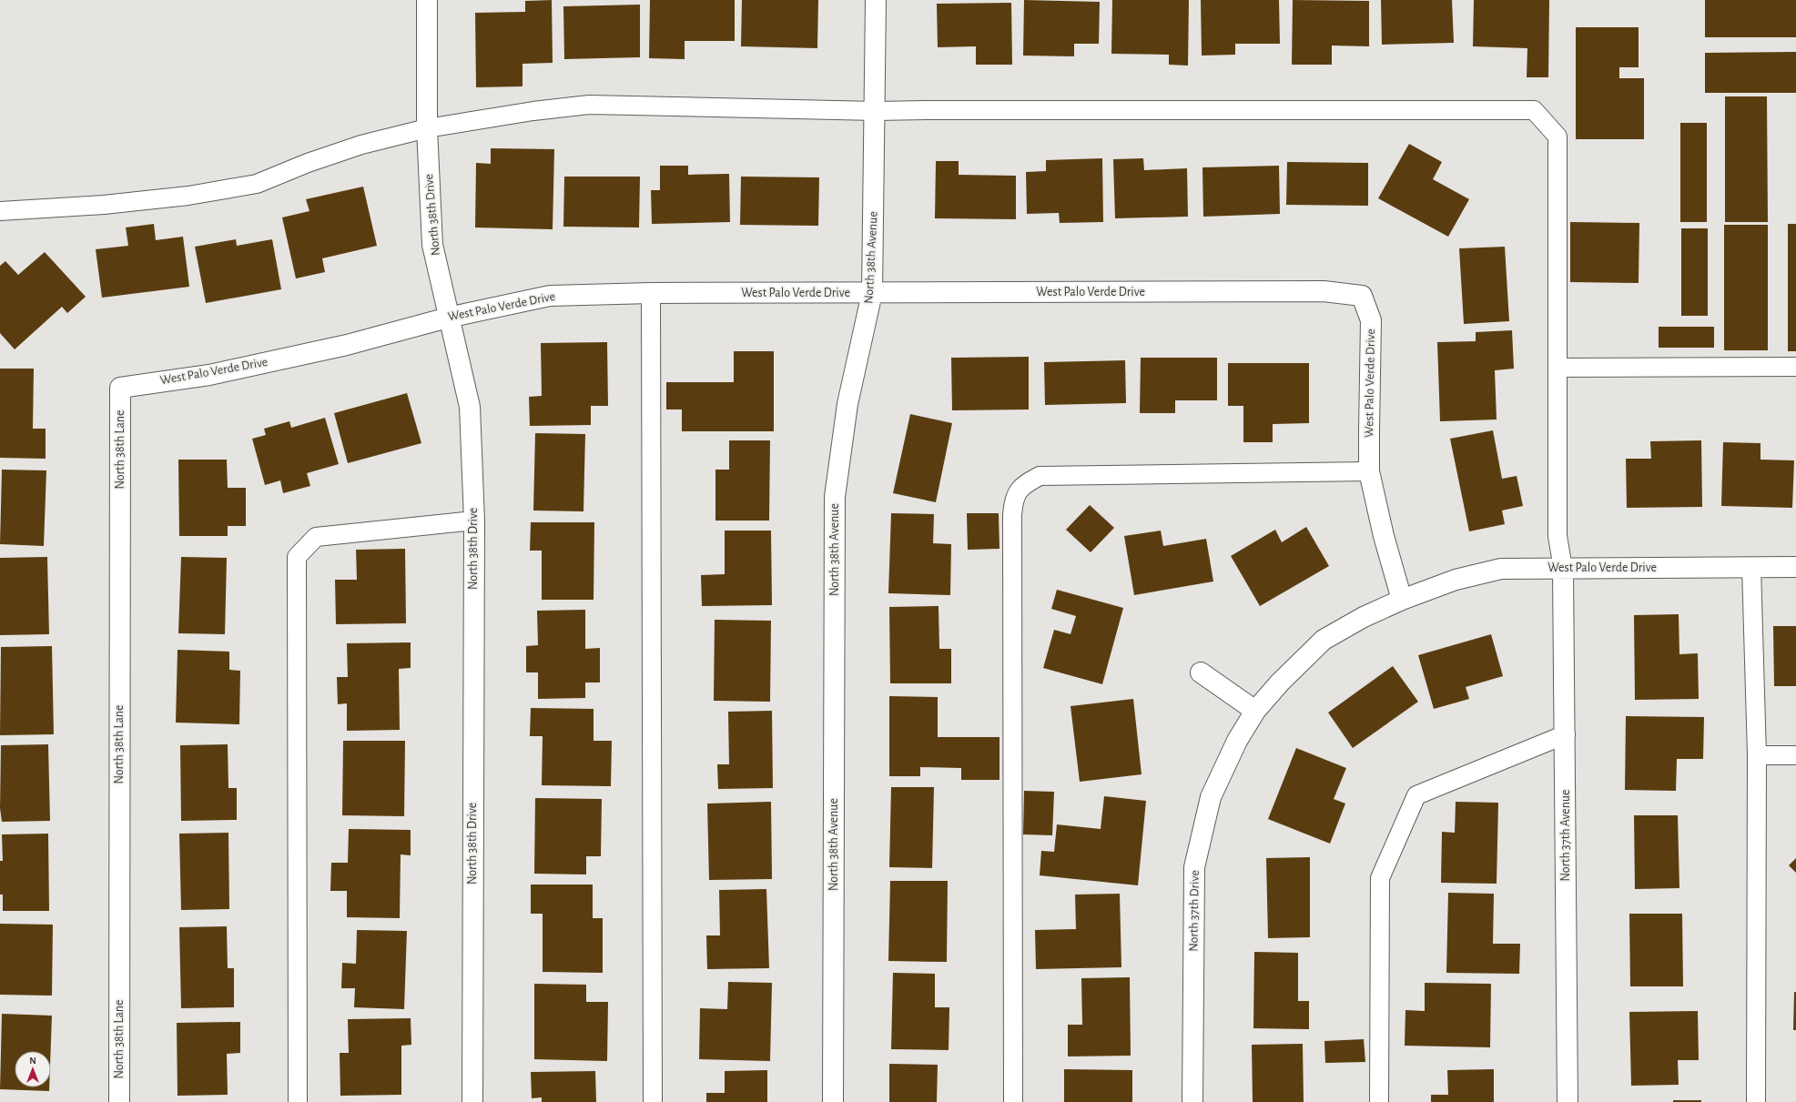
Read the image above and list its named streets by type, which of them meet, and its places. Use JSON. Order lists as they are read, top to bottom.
{
  "streets": {
    "street": [
      "North 38th Drive",
      "North 38th Avenue",
      "West Palo Verde Drive",
      "North 38th Lane",
      "North 37th Avenue",
      "North 37th Drive"
    ]
  },
  "crossings": [
    ["North 38th Drive", "West Palo Verde Drive"],
    ["North 38th Avenue", "West Palo Verde Drive"],
    ["West Palo Verde Drive", "North 38th Lane"],
    ["West Palo Verde Drive", "North 37th Avenue"],
    ["West Palo Verde Drive", "North 37th Drive"]
  ],
  "north": "top"
}
